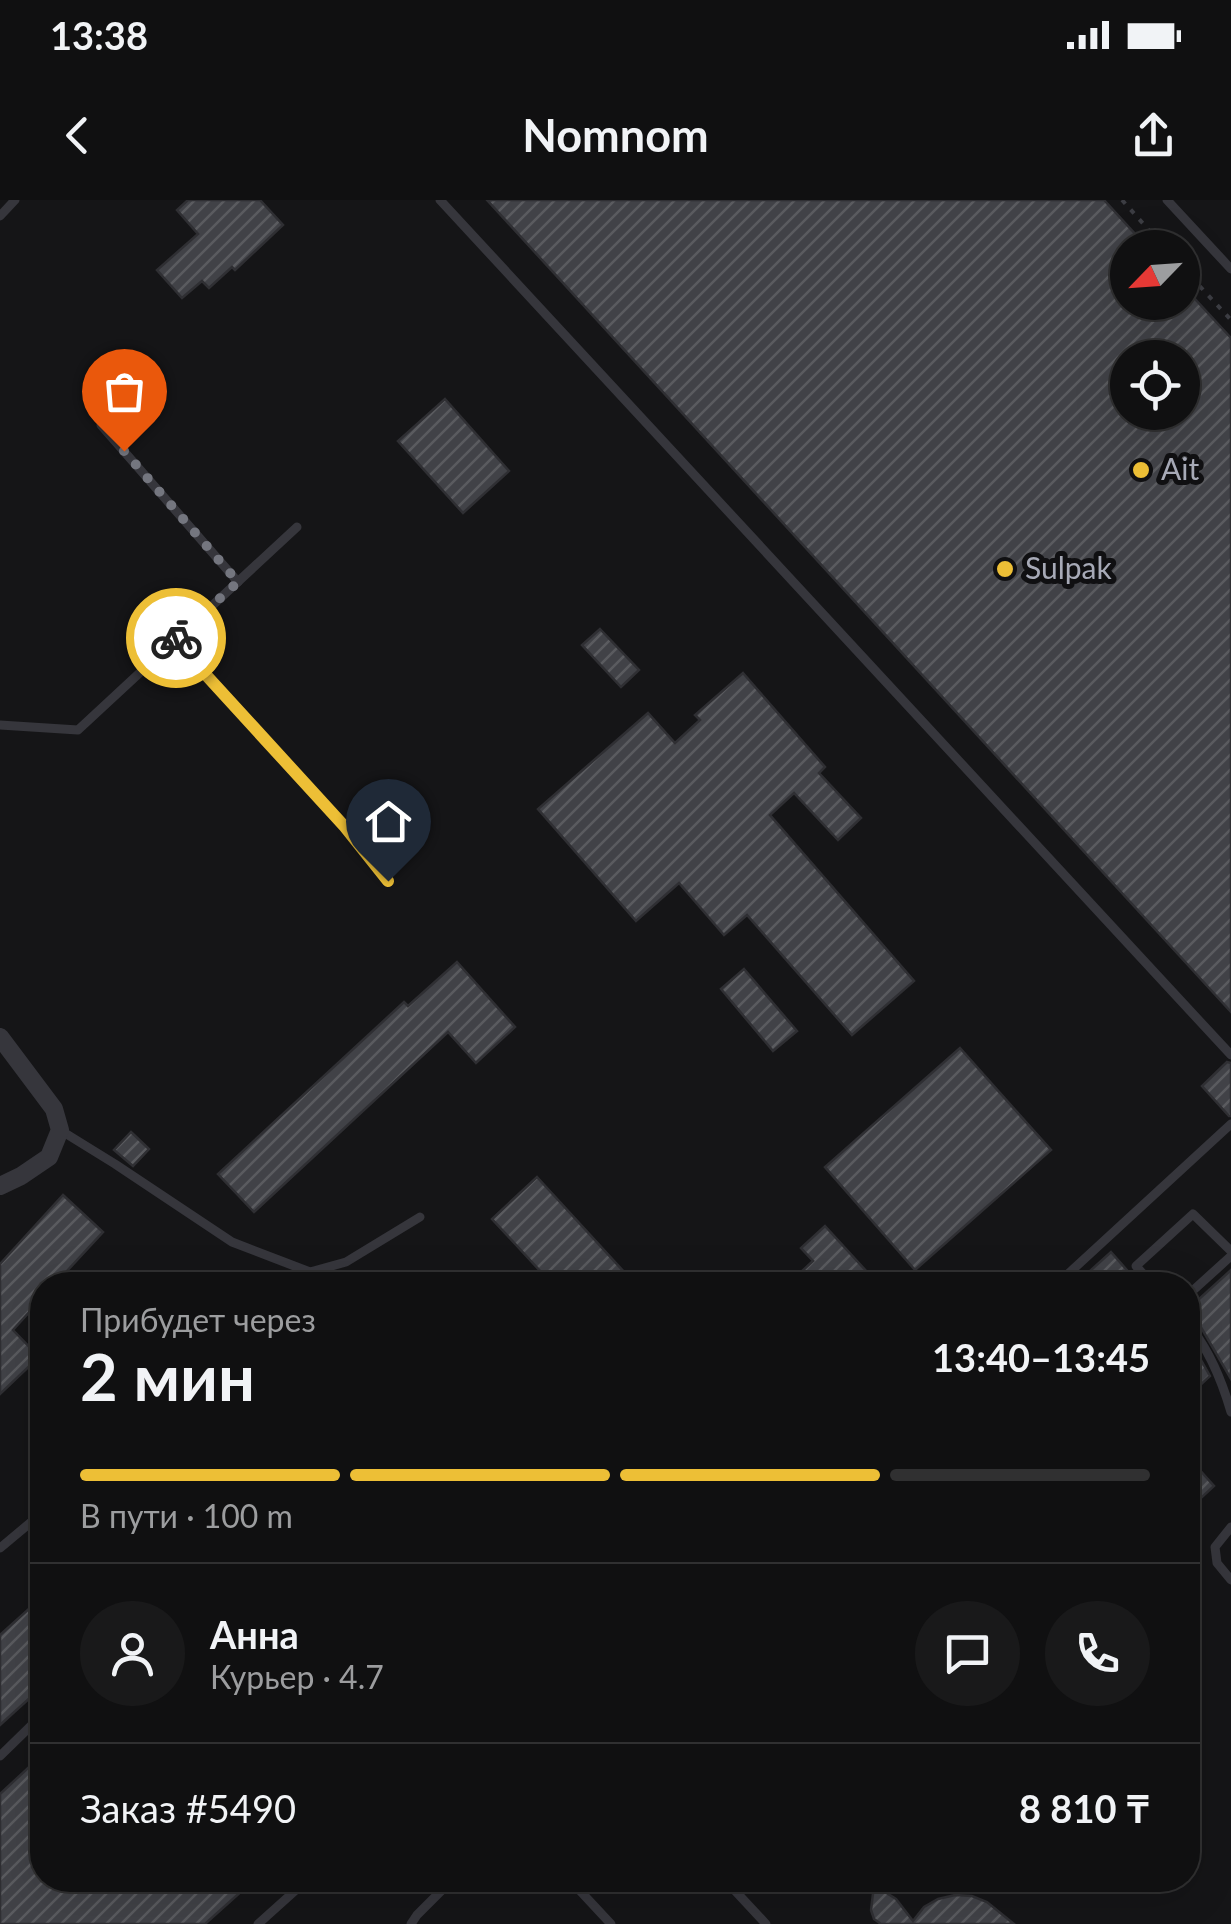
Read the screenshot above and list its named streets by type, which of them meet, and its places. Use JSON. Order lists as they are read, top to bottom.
{
  "places": ["Ait", "Sulpak"],
  "north": "bottom left",
  "page": {
    "status": "13:38",
    "header": "Nomnom",
    "heading": ["2 мин", "Прибудет через", "13:40–13:45"],
    "panel": [
      "Анна",
      "Курьер · 4.7",
      "Заказ #5490",
      "8 810 ₸"
    ],
    "bar": "В пути · 100 m"
  }
}
